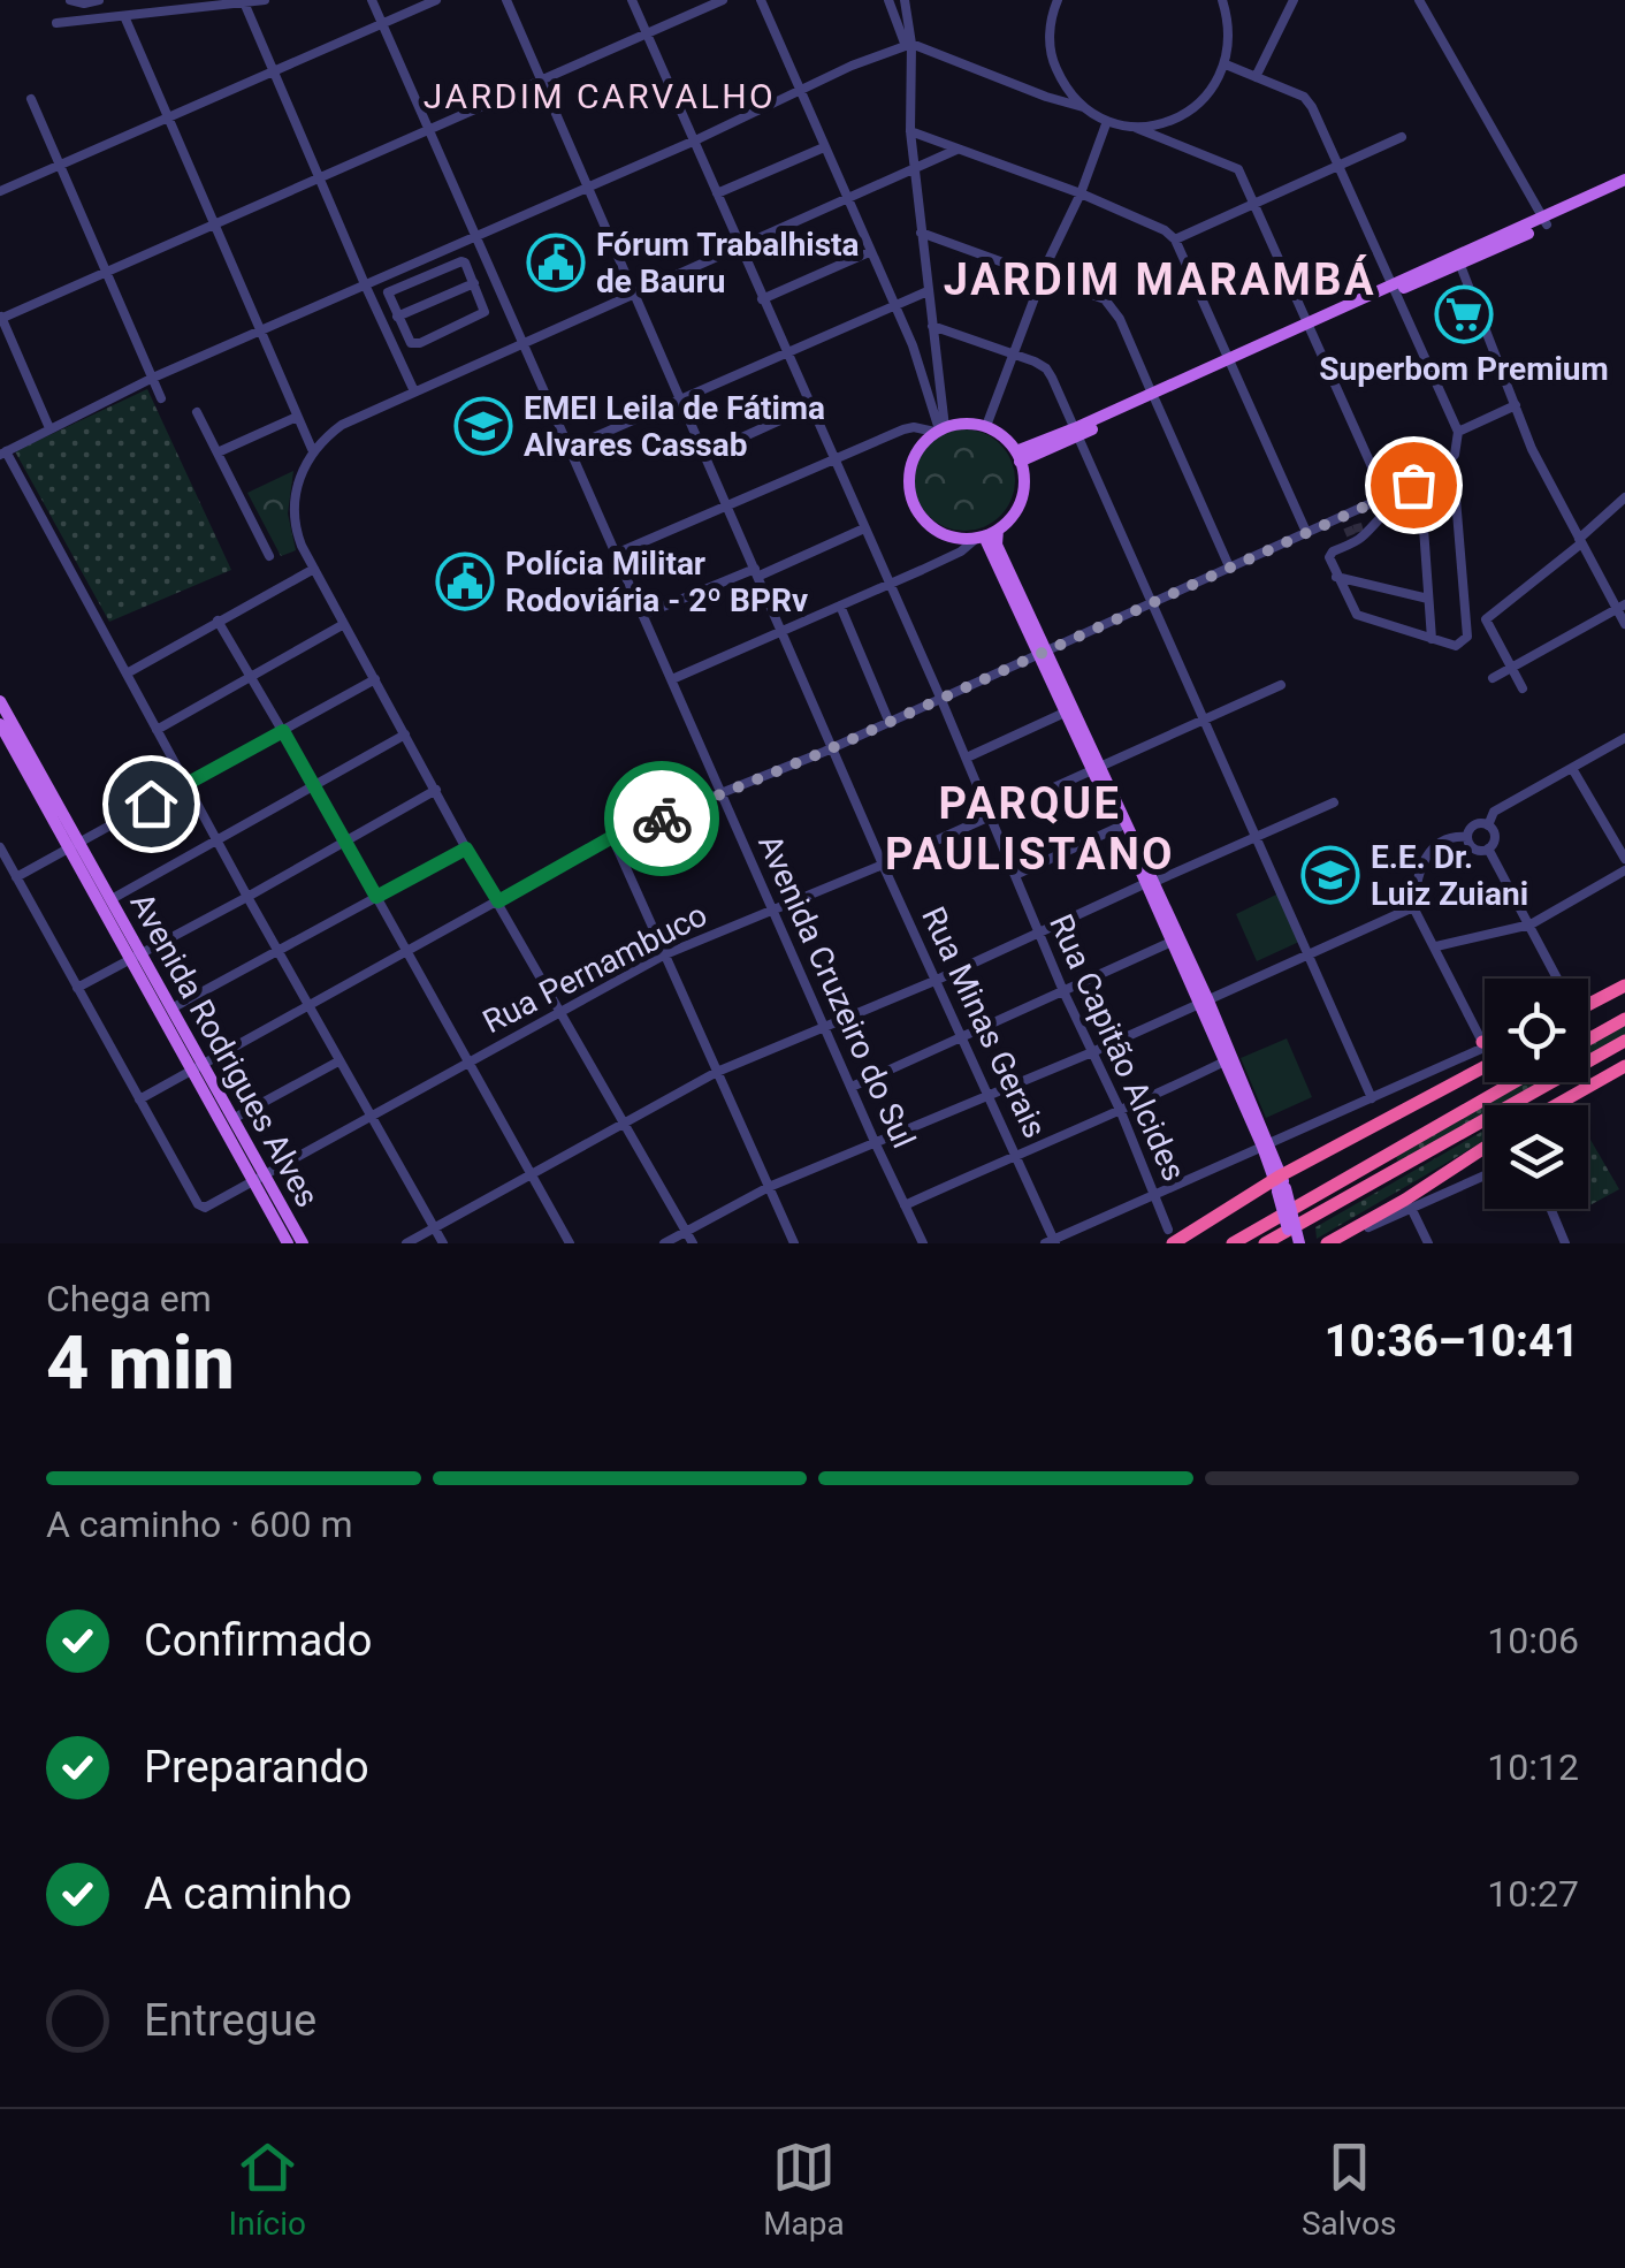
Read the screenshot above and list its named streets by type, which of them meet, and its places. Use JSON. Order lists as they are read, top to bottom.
{
  "streets": {
    "main road": ["Avenida Rodrigues Alves"],
    "street": [
      "Rua Pernambuco",
      "Avenida Cruzeiro do Sul",
      "Rua Minas Gerais",
      "Rua Capitão Alcides"
    ]
  },
  "crossings": [
    ["Rua Pernambuco", "Avenida Cruzeiro do Sul"],
    ["Rua Pernambuco", "Rua Minas Gerais"],
    ["Rua Pernambuco", "Rua Capitão Alcides"],
    ["Rua Pernambuco", "Avenida Rodrigues Alves"]
  ],
  "districts": ["JARDIM CARVALHO", "JARDIM MARAMBÁ", "PARQUE PAULISTANO"],
  "places": {
    "public building": ["Fórum Trabalhista de Bauru", "Polícia Militar Rodoviária - 2º BPRv"],
    "supermarket": ["Superbom Premium"],
    "school or university": ["EMEI Leila de Fátima Alvares Cassab", "E.E. Dr. Luiz Zuiani"]
  },
  "page": {
    "heading": ["4 min", "Chega em", "10:36–10:41"],
    "bar": "A caminho · 600 m",
    "list": [
      ["Confirmado", "10:06"],
      ["Preparando", "10:12"],
      ["A caminho", "10:27"],
      "Entregue"
    ],
    "tabs": ["Início", "Mapa", "Salvos"]
  }
}
